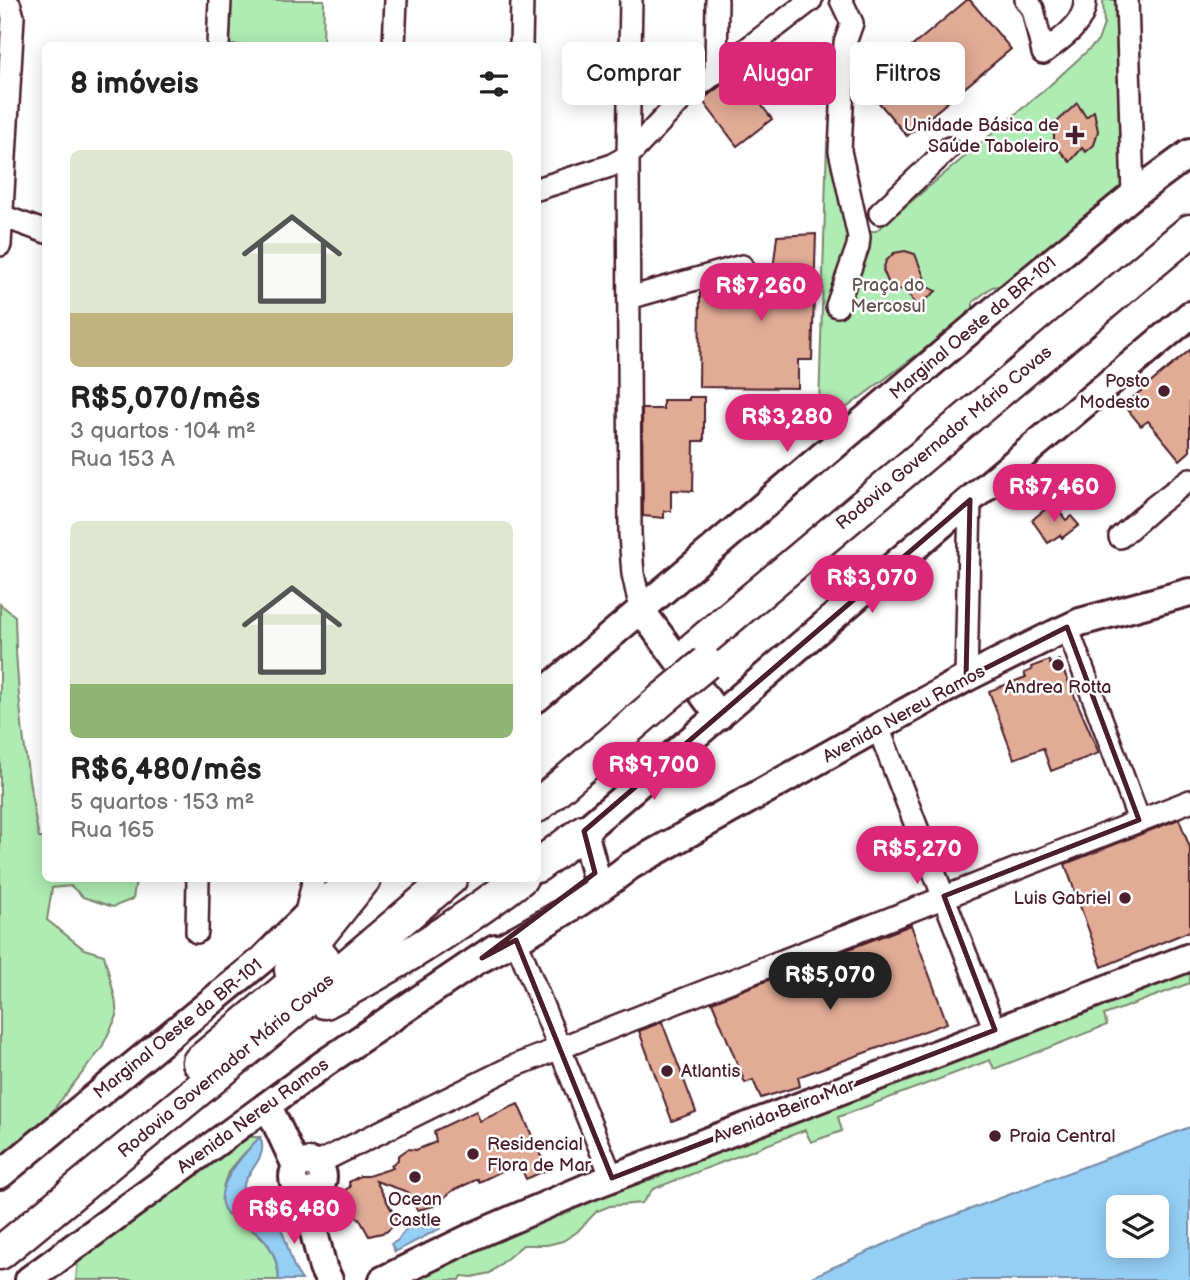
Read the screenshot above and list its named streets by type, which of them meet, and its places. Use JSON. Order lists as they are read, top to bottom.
{
  "streets": {
    "highway": ["Rodovia Governador Mário Covas"],
    "main road": ["Marginal Oeste da BR-101", "Avenida Nereu Ramos", "Avenida Beira Mar"]
  },
  "parks": ["Praça do Mercosul"],
  "places": {
    "health": ["Unidade Básica de Saúde Taboleiro"],
    "other": [
      "Posto Modesto",
      "Andrea Rotta",
      "Luis Gabriel",
      "Atlantis",
      "Praia Central",
      "Residencial Flora de Mar",
      "Ocean Castle"
    ]
  },
  "page": {
    "chip": ["Comprar", "Alugar", "Filtros"],
    "heading": "8 imóveis",
    "list": [
      {
        "name": "R$5,070/mês",
        "note": "3 quartos · 104 m² · Rua 153 A"
      },
      {
        "name": "R$6,480/mês",
        "note": "5 quartos · 153 m² · Rua 165"
      }
    ],
    "price": [
      "R$7,260",
      "R$3,280",
      "R$7,460",
      "R$3,070",
      "R$9,700",
      "R$5,270",
      "R$5,070",
      "R$6,480"
    ]
  }
}
